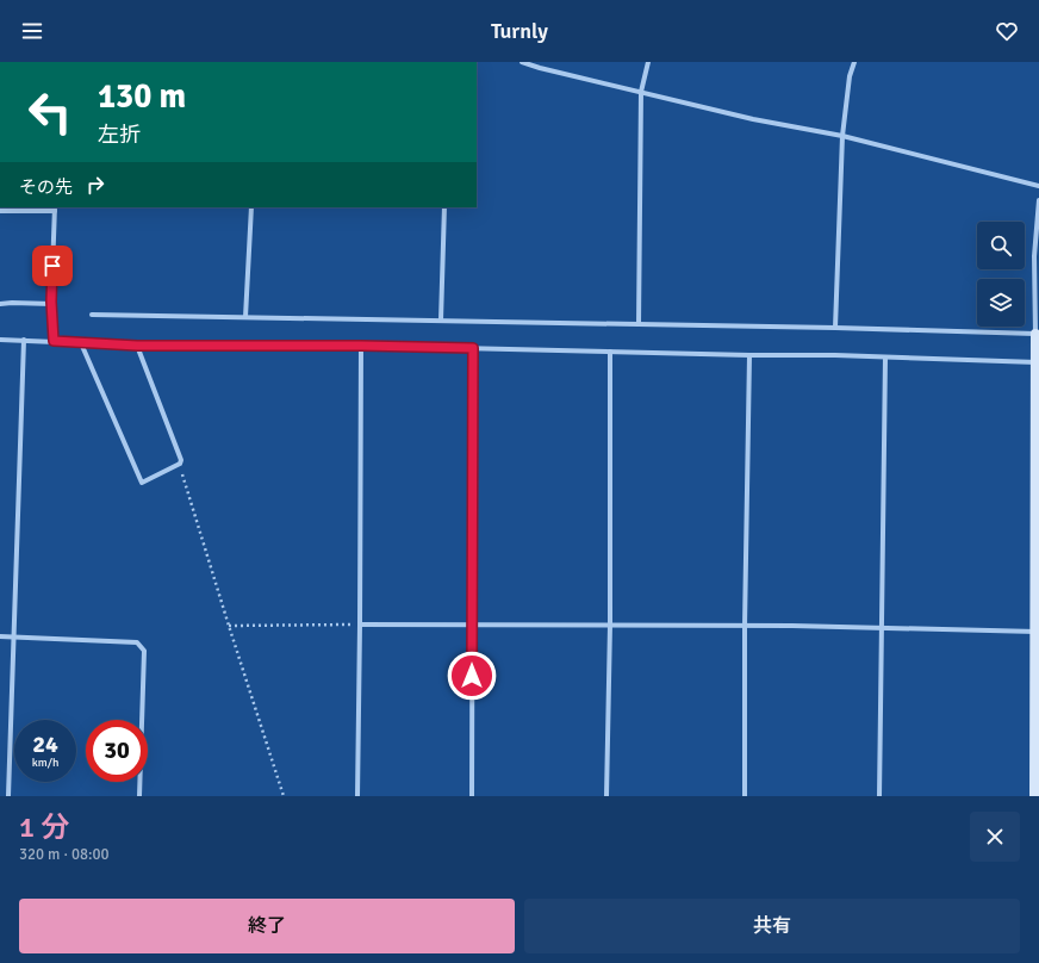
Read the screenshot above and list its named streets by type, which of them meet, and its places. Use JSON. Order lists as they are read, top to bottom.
{
  "page": {
    "header": "Turnly",
    "turn": ["130 m", "左折"],
    "then": "その先",
    "speed": "24 km/h",
    "limit": "30",
    "heading": ["1 分", "320 m · 08:00"],
    "buttons": ["終了", "共有"]
  }
}
